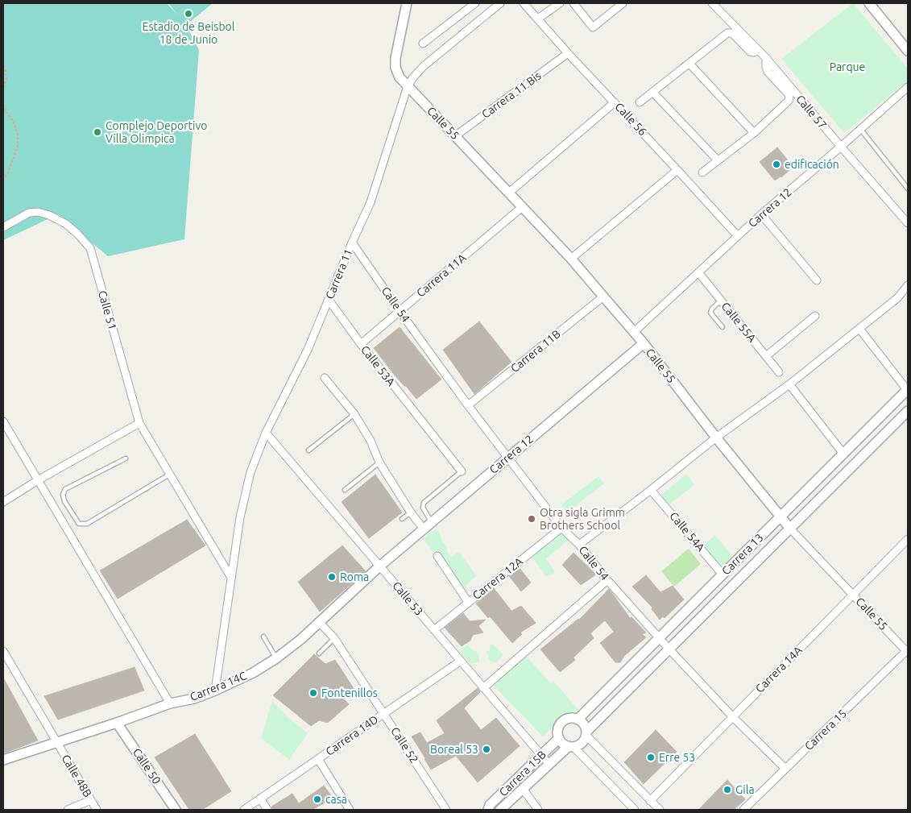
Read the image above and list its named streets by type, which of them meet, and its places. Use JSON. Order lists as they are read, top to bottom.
{
  "streets": {
    "street": [
      "Carrera 11 Bis",
      "Calle 57",
      "Calle 56",
      "Calle 55",
      "Carrera 12",
      "Carrera 11",
      "Carrera 11A",
      "Calle 54",
      "Calle 51",
      "Calle 55A",
      "Carrera 11B",
      "Calle 53A",
      "Calle 54A",
      "Carrera 13",
      "Carrera 12A",
      "Calle 53",
      "Carrera 14A",
      "Carrera 14C",
      "Carrera 15",
      "Carrera 14D",
      "Calle 52",
      "Calle 50",
      "Carrera 15B",
      "Calle 48B"
    ]
  },
  "crossings": [
    ["Carrera 11 Bis", "Calle 56"],
    ["Carrera 11 Bis", "Calle 55"],
    ["Calle 57", "Carrera 12"],
    ["Calle 56", "Carrera 12"],
    ["Calle 55", "Carrera 12"],
    ["Calle 55", "Carrera 11"],
    ["Calle 55", "Carrera 11A"],
    ["Calle 55", "Carrera 11B"],
    ["Calle 55", "Carrera 13"],
    ["Calle 55", "Carrera 14A"],
    ["Calle 55", "Carrera 15"],
    ["Carrera 12", "Calle 54"],
    ["Carrera 12", "Calle 55A"],
    ["Carrera 12", "Calle 53"],
    ["Carrera 12", "Carrera 14C"],
    ["Carrera 11", "Calle 54"],
    ["Carrera 11", "Calle 51"],
    ["Carrera 11", "Calle 53A"],
    ["Carrera 11", "Calle 53"],
    ["Carrera 11", "Carrera 14C"],
    ["Carrera 11A", "Calle 54"],
    ["Carrera 11A", "Calle 53A"],
    ["Calle 54", "Carrera 11B"],
    ["Calle 54", "Carrera 13"],
    ["Calle 54", "Carrera 12A"],
    ["Calle 54", "Carrera 14A"],
    ["Calle 54", "Carrera 15"],
    ["Calle 54A", "Carrera 13"],
    ["Carrera 13", "Carrera 15B"],
    ["Carrera 12A", "Calle 53"],
    ["Calle 53", "Carrera 14C"],
    ["Calle 53", "Carrera 14D"],
    ["Calle 53", "Carrera 15B"],
    ["Carrera 14C", "Calle 52"],
    ["Carrera 14C", "Calle 50"],
    ["Carrera 14C", "Calle 48B"],
    ["Carrera 14D", "Calle 52"]
  ],
  "parks": ["Parque"],
  "places": [
    "Estadio de Beisbol 18 de Junio",
    "Complejo Deportivo Villa Olimpica",
    "edificación",
    "Otra sigla Grimm Brothers School",
    "Roma",
    "Fontenillos",
    "Boreal 53",
    "Erre 53",
    "Gila",
    "casa"
  ]
}
